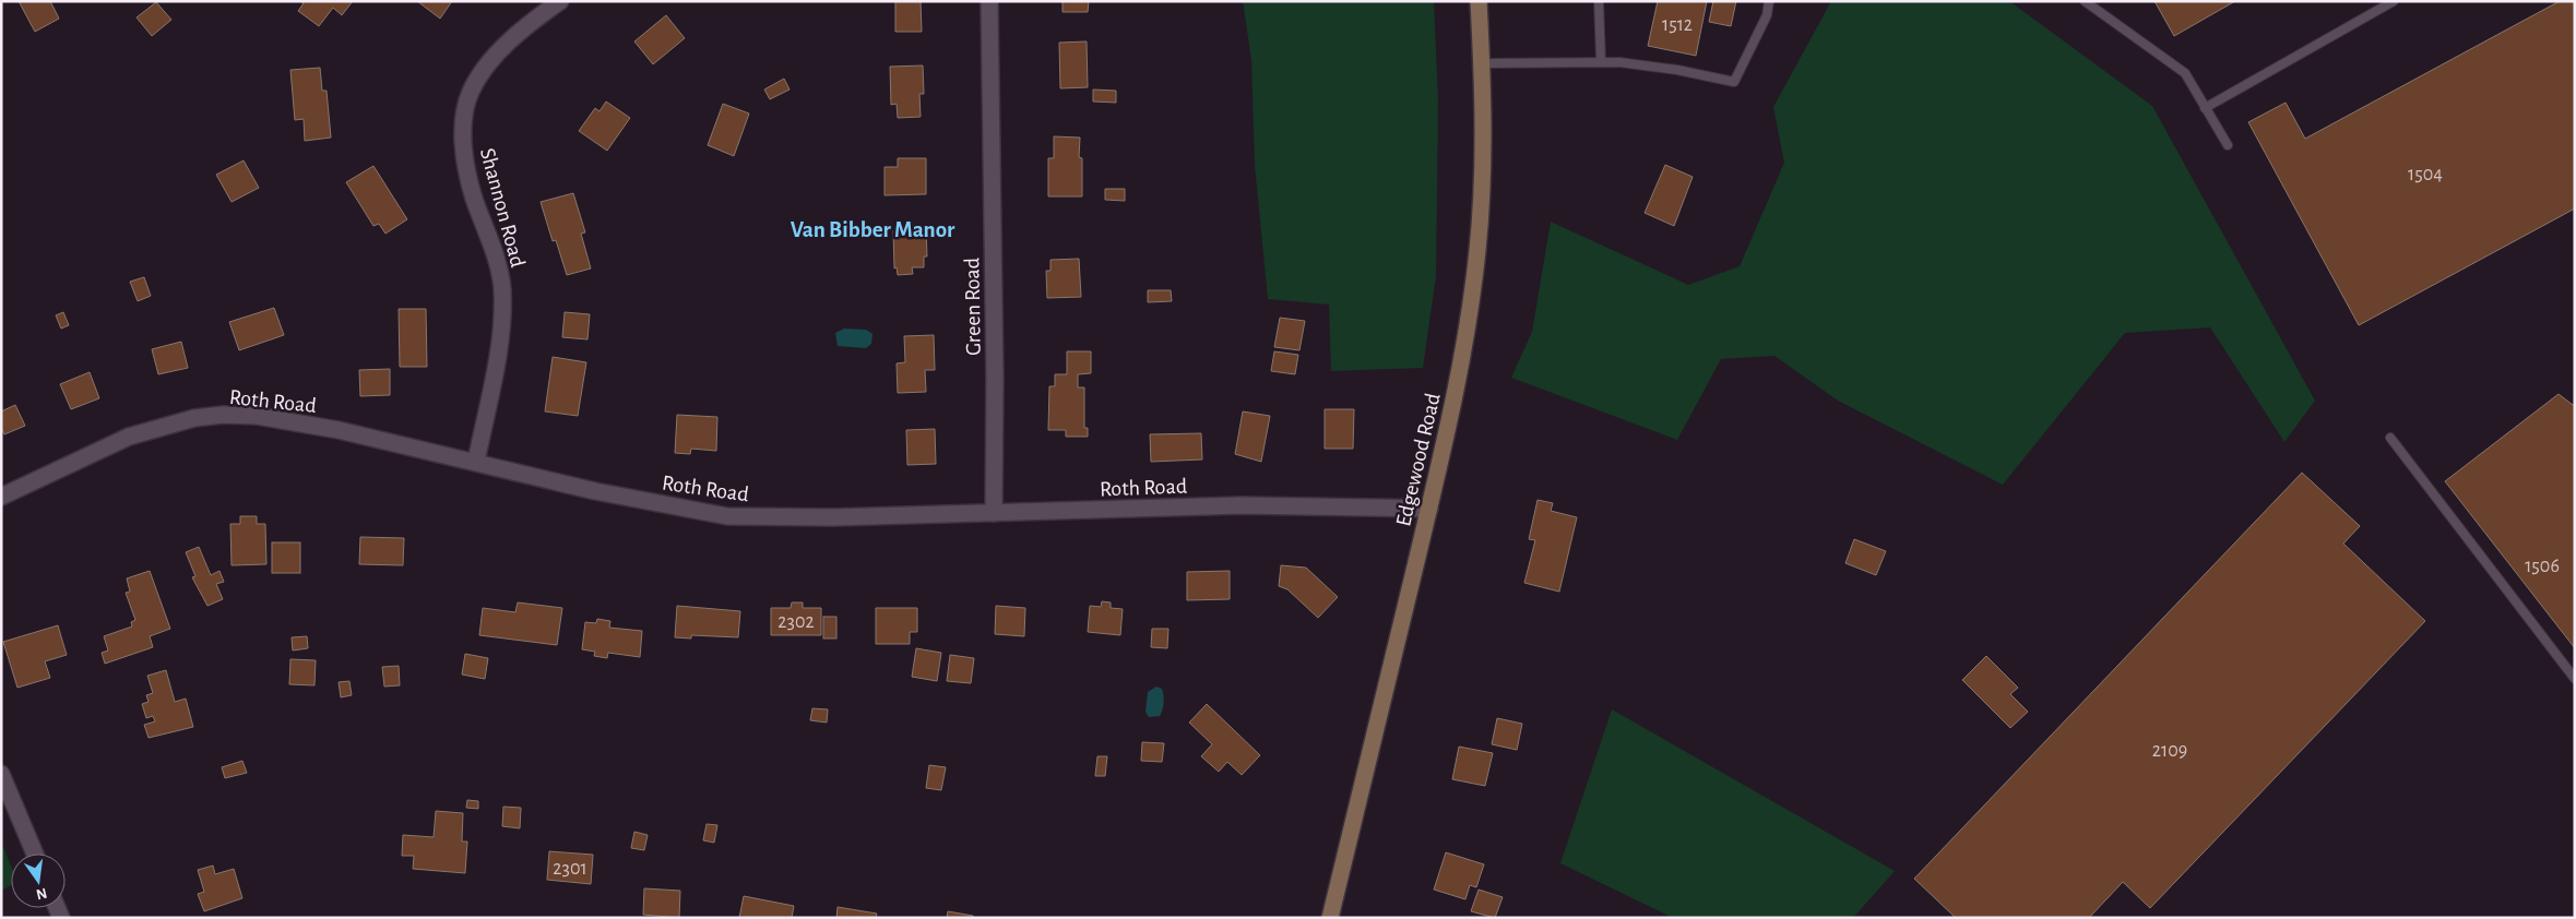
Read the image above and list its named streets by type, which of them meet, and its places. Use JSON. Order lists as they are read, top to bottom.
{
  "streets": {
    "street": [
      "Shannon Road",
      "Green Road",
      "Roth Road",
      "Edgewood Road"
    ]
  },
  "crossings": [
    ["Shannon Road", "Roth Road"],
    ["Green Road", "Roth Road"],
    ["Roth Road", "Edgewood Road"]
  ],
  "districts": ["Van Bibber Manor"],
  "house_numbers": [
    "1512",
    "1504",
    "1506",
    "2302",
    "2109",
    "2301"
  ],
  "north": "bottom"
}
